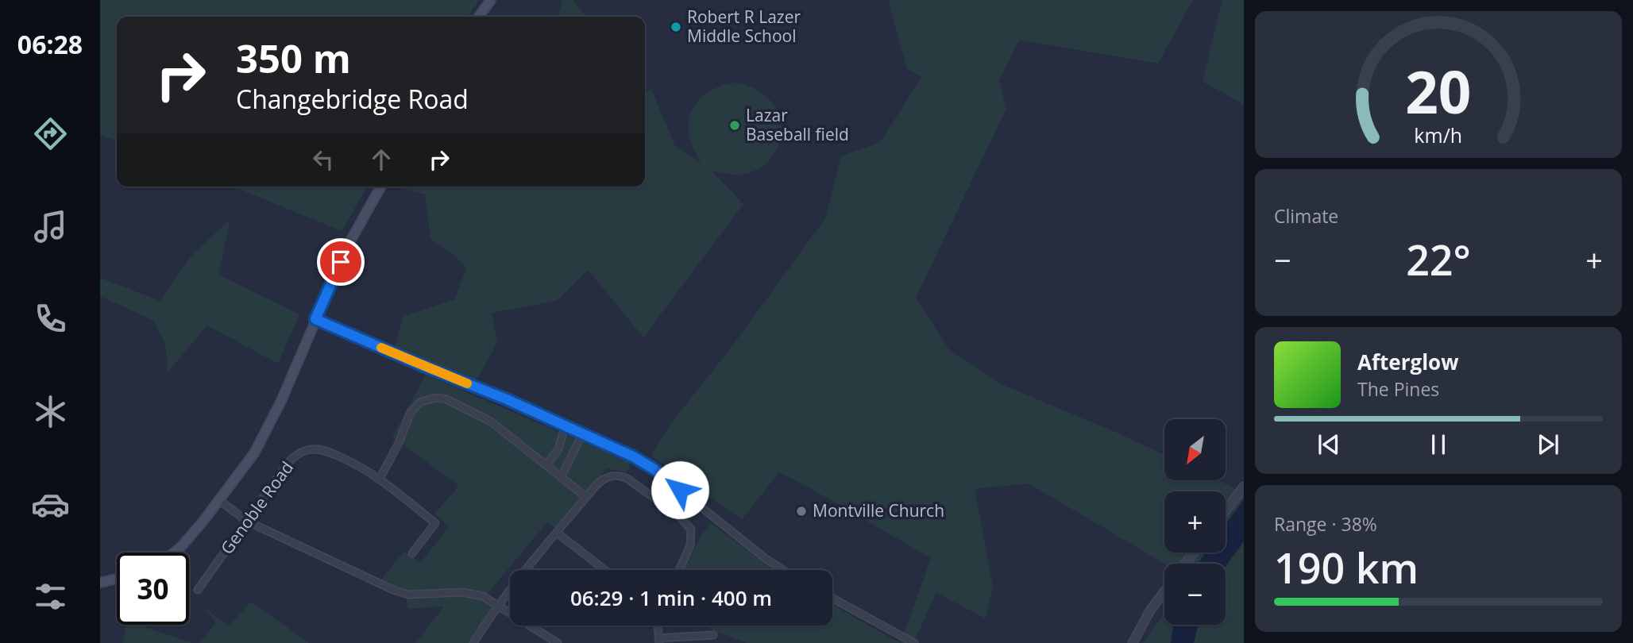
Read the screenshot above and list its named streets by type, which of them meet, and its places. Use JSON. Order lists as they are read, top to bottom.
{
  "streets": {
    "street": ["Genoble Road"]
  },
  "places": ["Robert R Lazer Middle School", "Lazar Baseball field", "Montville Church"],
  "north": "bottom left",
  "page": {
    "tabs": "06:28",
    "turn": ["350 m", "Changebridge Road"],
    "tile": [
      "Climate",
      ["Range · 38%", "190 km"]
    ],
    "heat": ["−", "22°", "+"],
    "song": ["Afterglow", "The Pines"],
    "map_buttons": ["+", "−"],
    "limit": "30",
    "trip": "06:29 · 1 min · 400 m",
    "gauge": ["20", "km/h"]
  }
}
